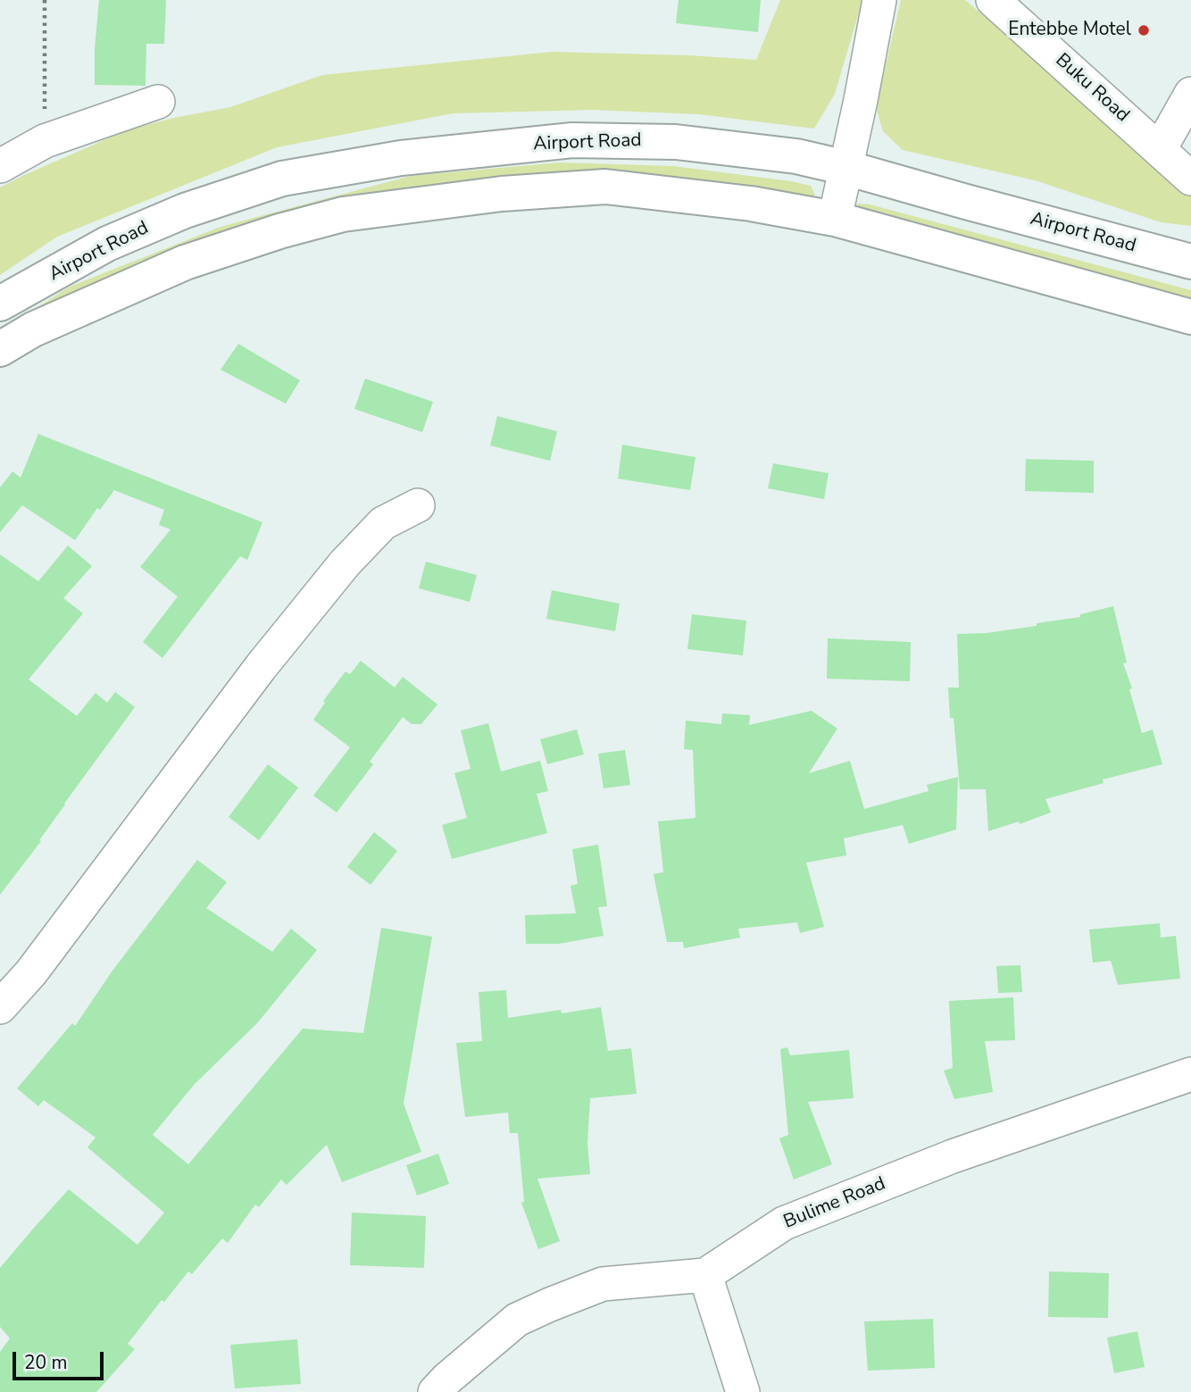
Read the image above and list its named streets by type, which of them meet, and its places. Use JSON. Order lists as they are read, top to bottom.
{
  "streets": {
    "highway": ["Airport Road"],
    "street": ["Buku Road", "Bulime Road"]
  },
  "places": ["Entebbe Motel"],
  "scale_bar": "20 m"
}
